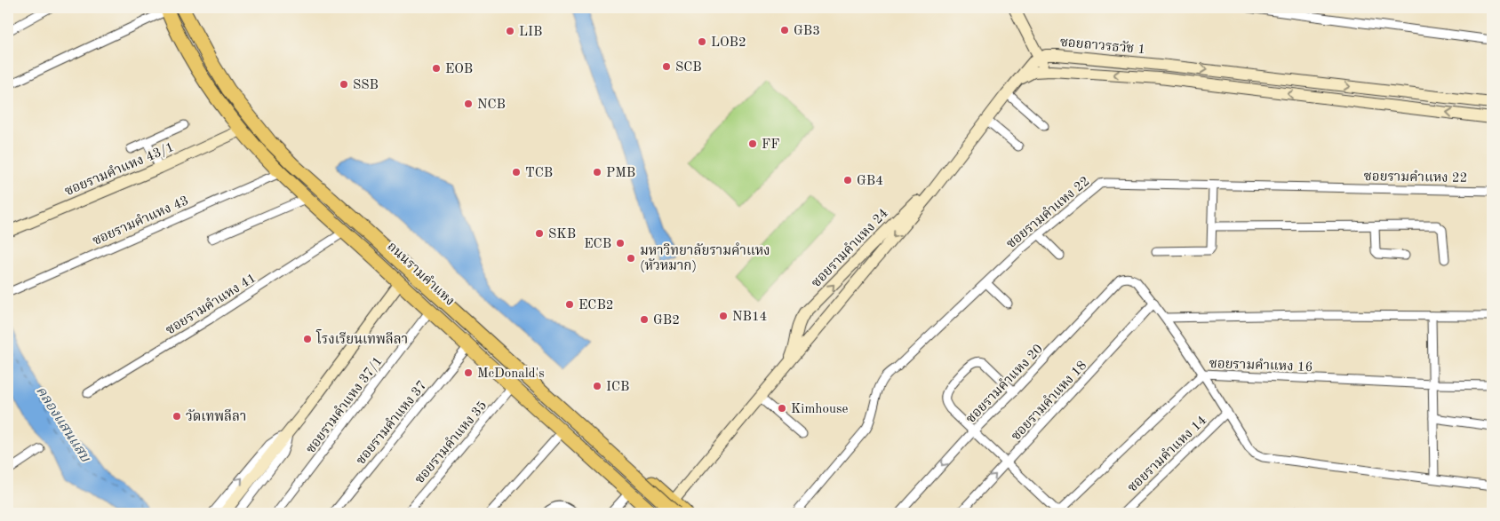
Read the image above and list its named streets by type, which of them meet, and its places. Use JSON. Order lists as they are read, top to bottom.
{
  "streets": {
    "main road": [
      "ซอยถาวรธวัช 1",
      "ซอยรามคำแหง 43/1",
      "ซอยรามคำแหง 24",
      "ถนนรามคำแหง"
    ],
    "street": [
      "ซอยรามคำแหง 22",
      "ซอยรามคำแหง 43",
      "ซอยรามคำแหง 41",
      "ซอยรามคำแหง 16",
      "ซอยรามคำแหง 20",
      "ซอยรามคำแหง 18",
      "ซอยรามคำแหง 37/1",
      "ซอยรามคำแหง 37",
      "ซอยรามคำแหง 35",
      "ซอยรามคำแหง 14"
    ]
  },
  "crossings": [
    ["ซอยถาวรธวัช 1", "ซอยรามคำแหง 24"],
    ["ซอยรามคำแหง 43/1", "ถนนรามคำแหง"],
    ["ซอยรามคำแหง 43", "ถนนรามคำแหง"],
    ["ซอยรามคำแหง 24", "ถนนรามคำแหง"],
    ["ถนนรามคำแหง", "ซอยรามคำแหง 41"],
    ["ถนนรามคำแหง", "ซอยรามคำแหง 37/1"],
    ["ถนนรามคำแหง", "ซอยรามคำแหง 37"],
    ["ถนนรามคำแหง", "ซอยรามคำแหง 35"],
    ["ซอยรามคำแหง 20", "ซอยรามคำแหง 18"]
  ],
  "water": ["คลองแสนแสบ"],
  "places": [
    "GB3",
    "LIB",
    "LOB2",
    "SCB",
    "EOB",
    "SSB",
    "NCB",
    "FF",
    "TCB",
    "PMB",
    "GB4",
    "SKB",
    "ECB",
    "มหาวิทยาลัยรามคำแหง (หัวหมาก)",
    "ECB2",
    "NB14",
    "GB2",
    "โรงเรียนเทพลีลา",
    "McDonald's",
    "ICB",
    "Kimhouse",
    "วัดเทพลีลา"
  ]
}
